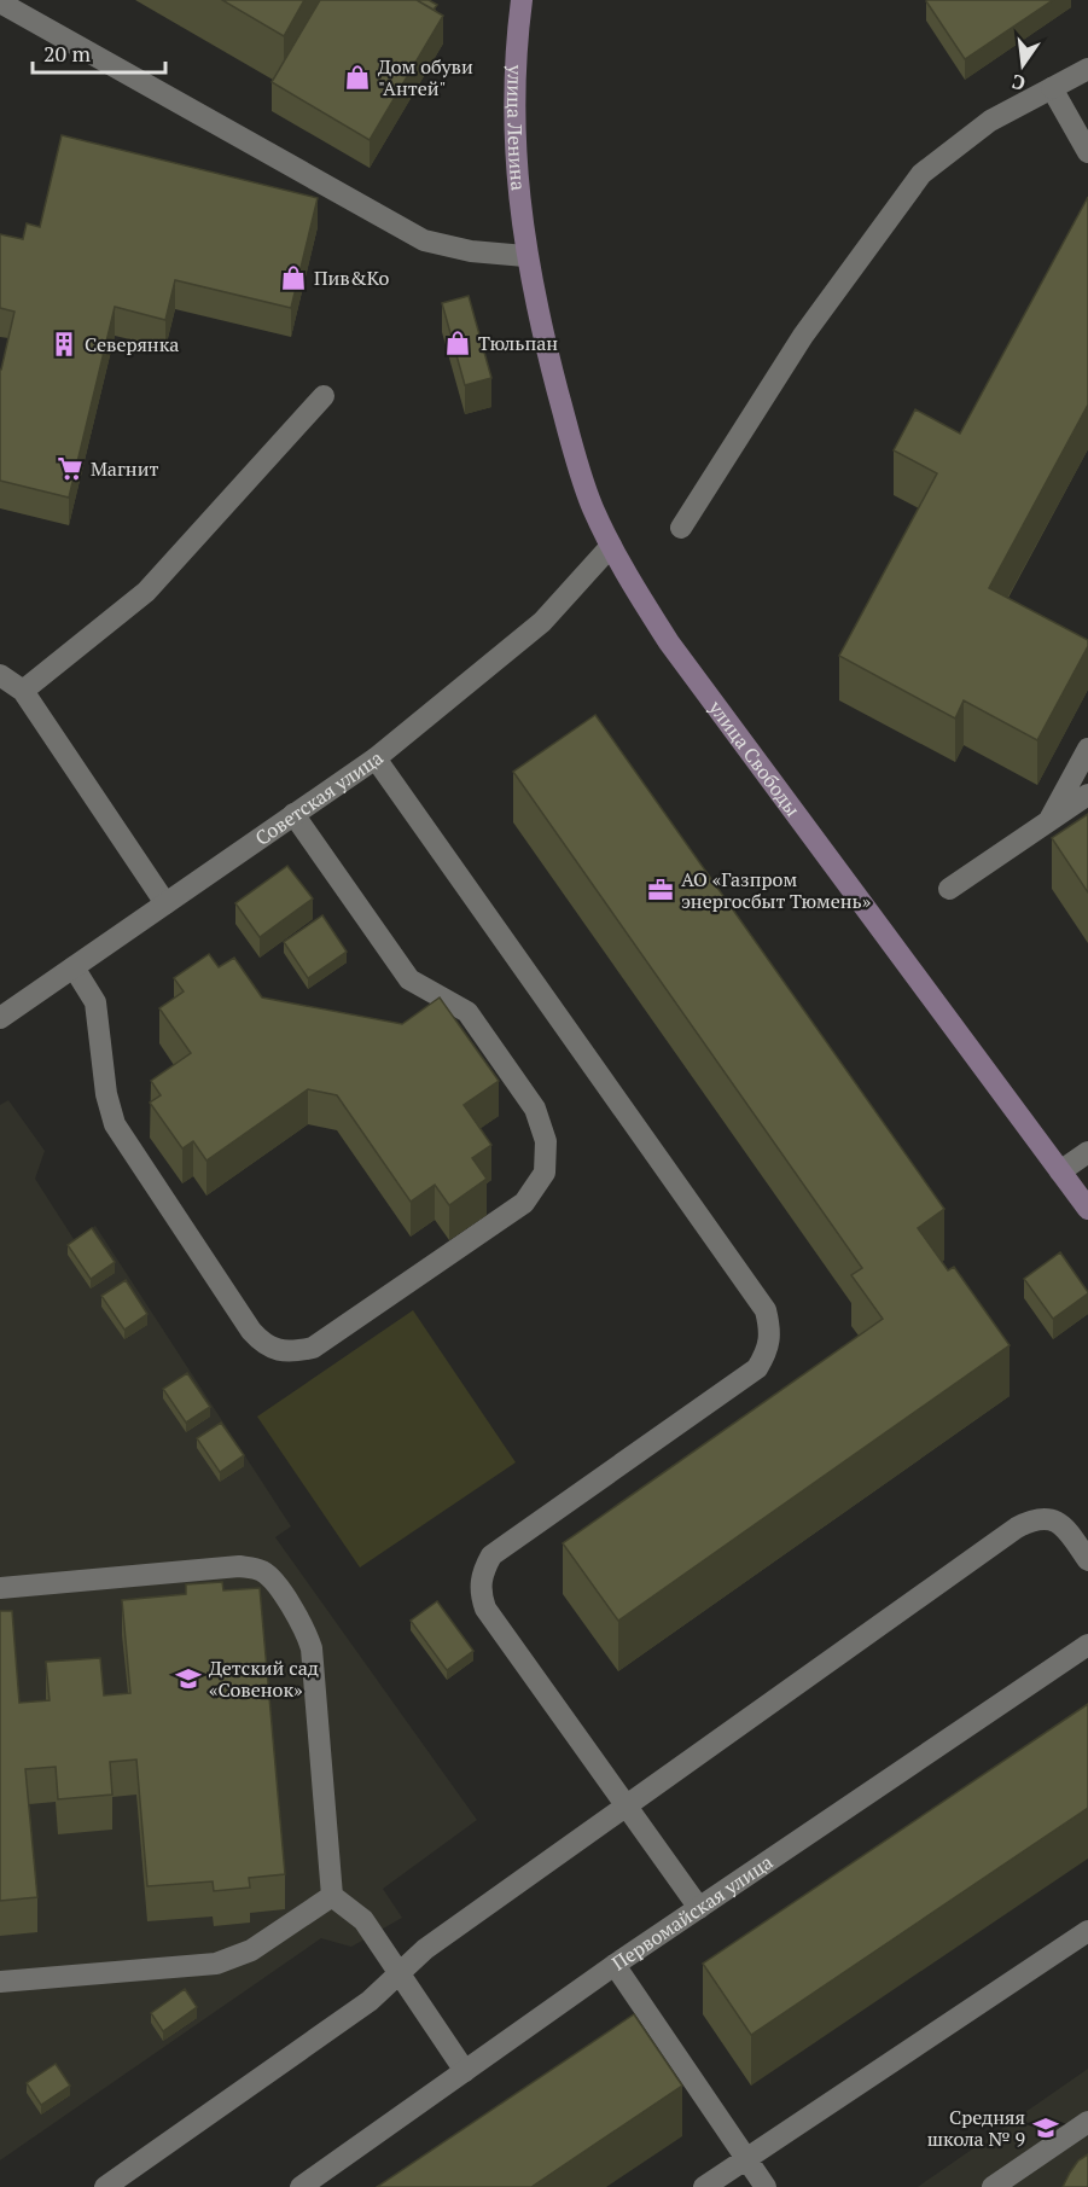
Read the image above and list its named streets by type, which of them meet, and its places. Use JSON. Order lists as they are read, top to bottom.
{
  "streets": {
    "main road": ["улица Ленина", "улица Свободы"],
    "street": ["Советская улица", "Первомайская улица"]
  },
  "crossings": [
    ["улица Ленина", "улица Свободы"],
    ["улица Свободы", "Советская улица"]
  ],
  "places": {
    "shop": ["Дом обуви \"Антей\"", "Пив&Ко", "Тюльпан"],
    "building": ["Северянка"],
    "supermarket": ["Магнит"],
    "office": ["АО «Газпром энергосбыт Тюмень»"],
    "school or university": ["Детский сад «Совенок»", "Средняя школа № 9"]
  },
  "scale_bar": "20 m",
  "north": "bottom"
}
